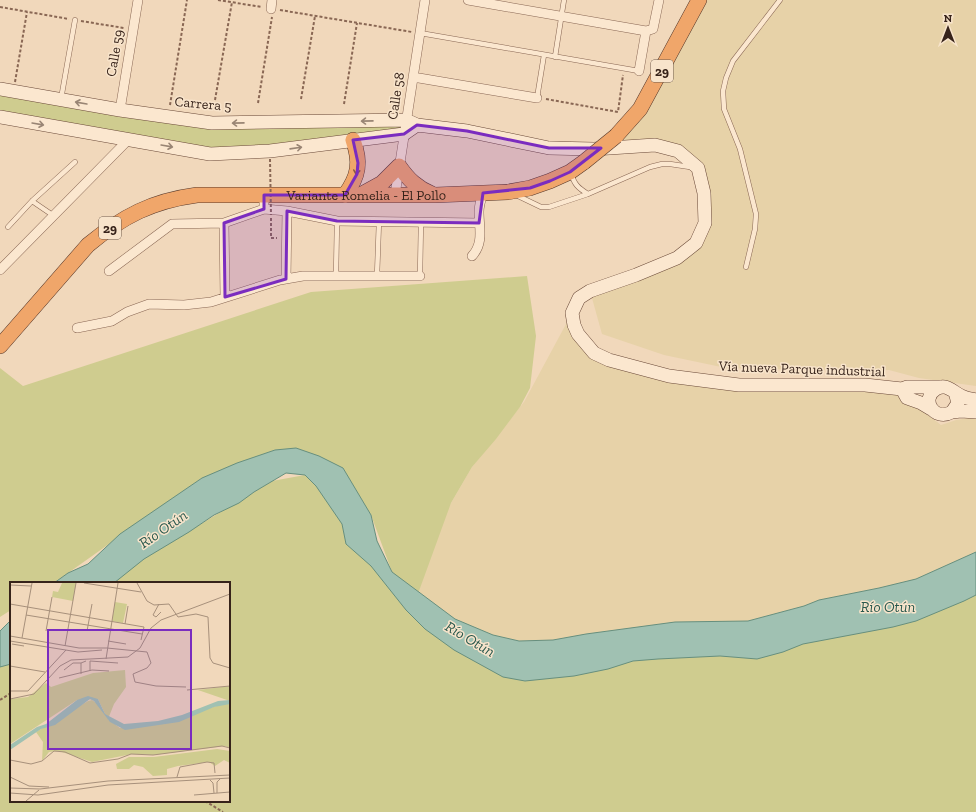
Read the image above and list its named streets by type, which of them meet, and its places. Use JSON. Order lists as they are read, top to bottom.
{
  "streets": {
    "highway": ["29", "Variante Romelia - El Pollo"],
    "main road": ["Carrera 5", "Vía nueva Parque industrial"],
    "street": ["Calle 59", "Calle 58"]
  },
  "crossings": [
    ["Calle 59", "Carrera 5"],
    ["Calle 58", "Carrera 5"],
    ["Calle 58", "Variante Romelia - El Pollo"]
  ],
  "water": ["Río Otún"],
  "north": "top"
}
